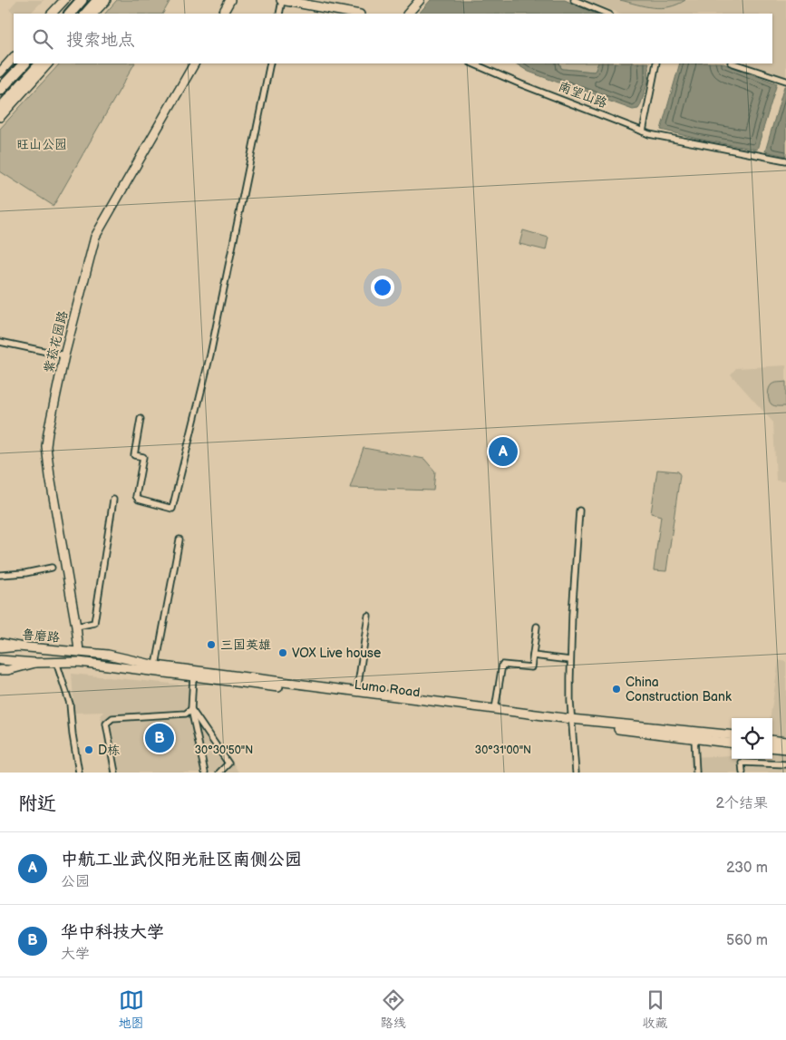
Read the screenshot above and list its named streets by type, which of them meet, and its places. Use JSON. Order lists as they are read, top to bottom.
{
  "streets": {
    "main road": ["紫菘花园路", "鲁磨路", "Lumo Road"],
    "street": ["南望山路"]
  },
  "crossings": [
    ["紫菘花园路", "鲁磨路"],
    ["紫菘花园路", "Lumo Road"],
    ["鲁磨路", "Lumo Road"]
  ],
  "parks": ["旺山公园"],
  "places": [
    "三国英雄",
    "VOX Live house",
    "China Construction Bank",
    "D栋"
  ],
  "page": {
    "search": "搜索地点",
    "pins": ["A", "B"],
    "heading": ["附近", "2个结果"],
    "list": [
      {
        "mark": "A",
        "name": "中航工业武仪阳光社区南侧公园",
        "note": "公园",
        "value": "230 m"
      },
      {
        "mark": "B",
        "name": "华中科技大学",
        "note": "大学",
        "value": "560 m"
      }
    ],
    "nav": ["地图", "路线", "收藏"]
  },
  "coordinates": ["30°30'50\"N", "30°31'00\"N"]
}
